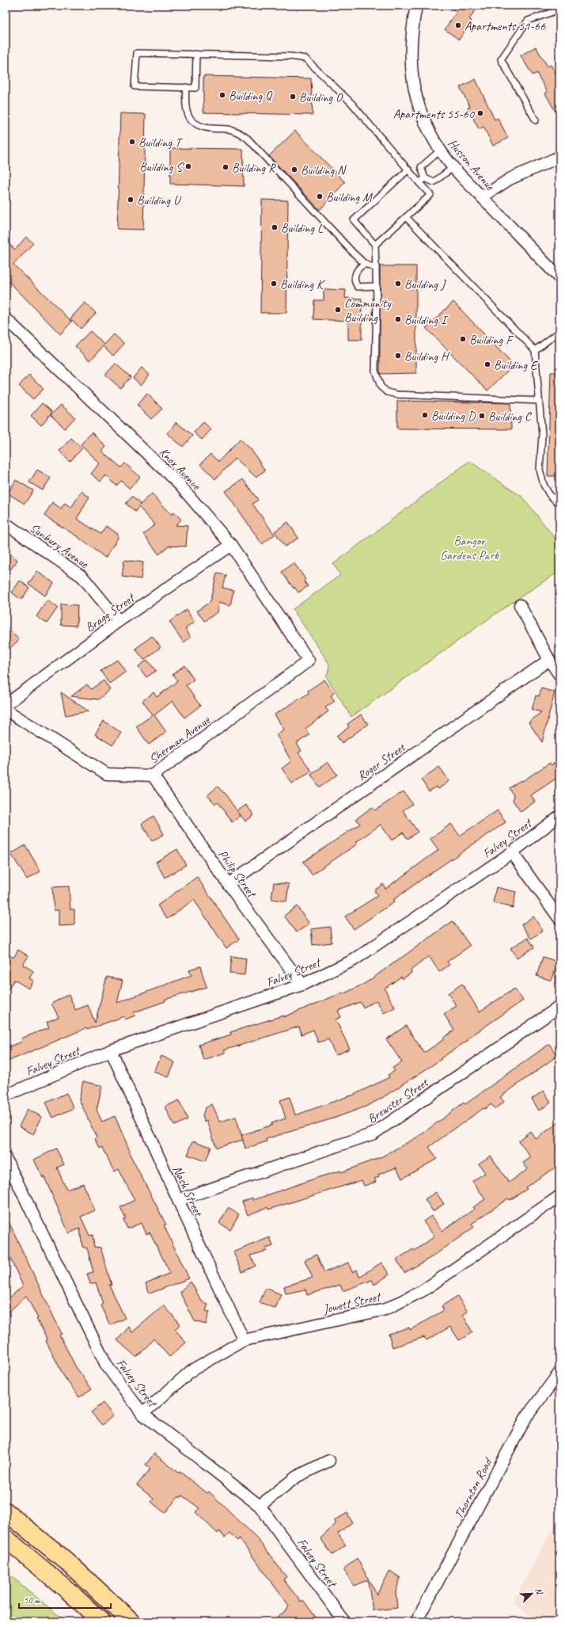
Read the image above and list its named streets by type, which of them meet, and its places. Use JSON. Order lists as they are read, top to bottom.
{
  "streets": {
    "street": [
      "Husson Avenue",
      "Knox Avenue",
      "Sunbury Avenue",
      "Bragg Street",
      "Sherman Avenue",
      "Roger Street",
      "Falvey Street",
      "Philip Street",
      "Brewster Street",
      "Nash Street",
      "Jowett Street",
      "Thornton Road"
    ]
  },
  "crossings": [
    ["Knox Avenue", "Bragg Street"],
    ["Knox Avenue", "Sherman Avenue"],
    ["Sunbury Avenue", "Bragg Street"],
    ["Sherman Avenue", "Philip Street"],
    ["Roger Street", "Philip Street"],
    ["Falvey Street", "Philip Street"],
    ["Falvey Street", "Nash Street"],
    ["Falvey Street", "Jowett Street"],
    ["Brewster Street", "Nash Street"],
    ["Nash Street", "Jowett Street"]
  ],
  "parks": ["Bangor Gardens Park"],
  "places": [
    "Apartments 51-66",
    "Building Q",
    "Building O",
    "Apartments 55-60",
    "Building T",
    "Building S",
    "Building R",
    "Building N",
    "Building M",
    "Building U",
    "Building L",
    "Building K",
    "Building J",
    "Community Building",
    "Building I",
    "Building F",
    "Building H",
    "Building E",
    "Building D",
    "Building C"
  ],
  "scale_bar": "50 m",
  "north": "top right"
}
